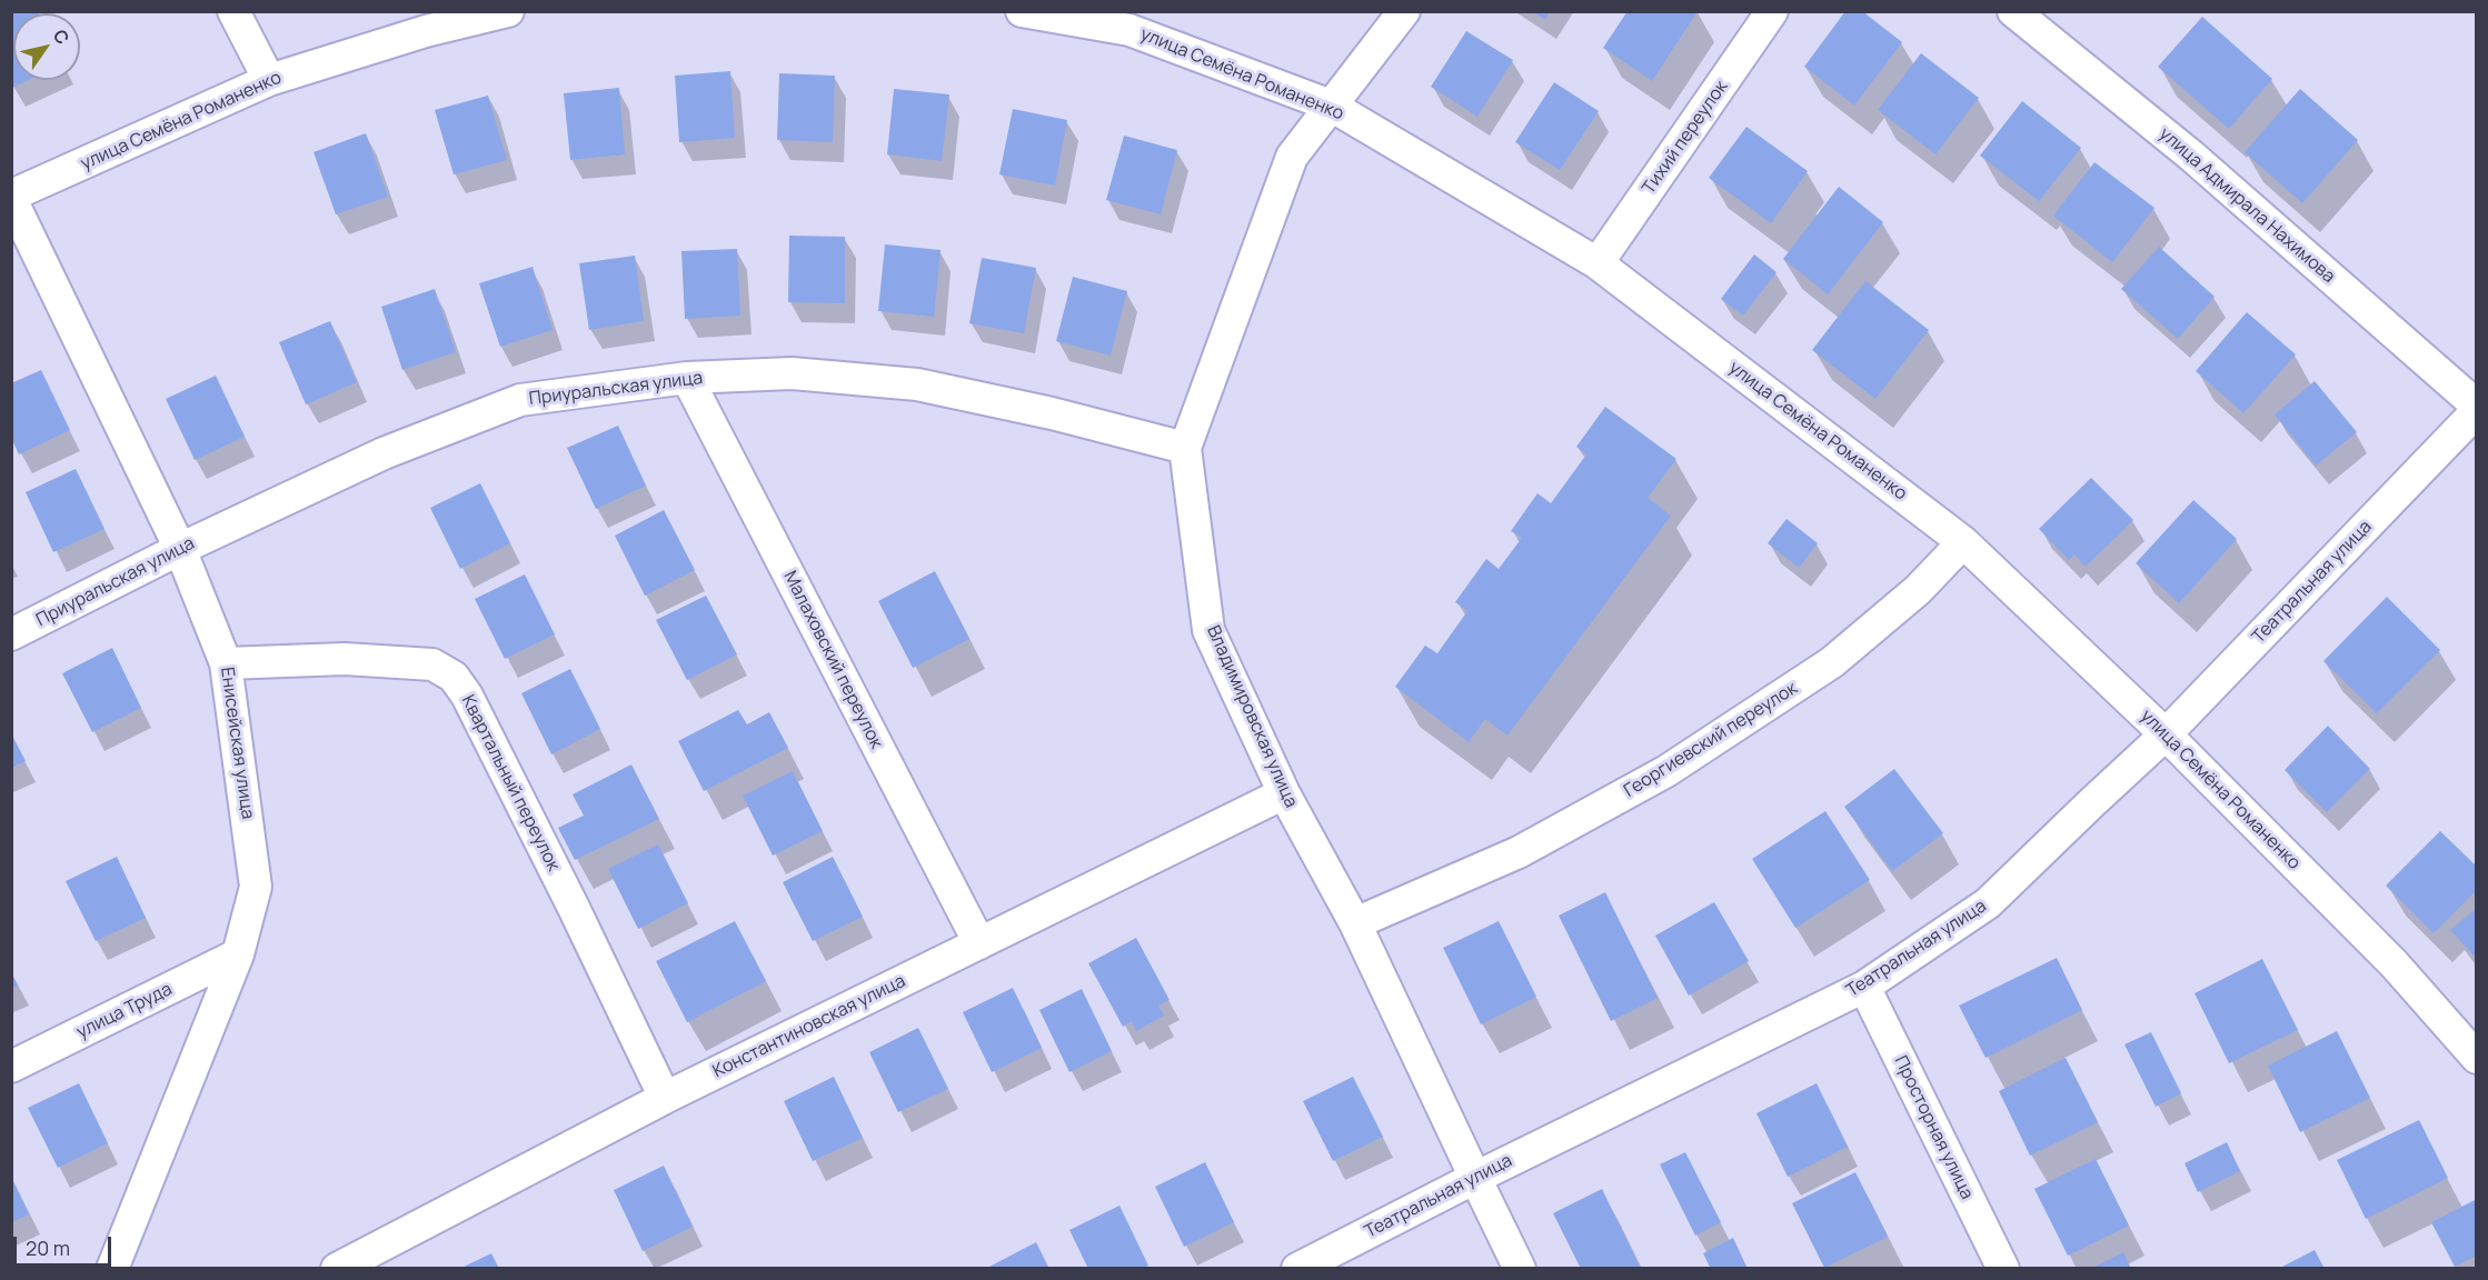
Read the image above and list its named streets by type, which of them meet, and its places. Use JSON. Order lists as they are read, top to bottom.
{
  "streets": {
    "street": [
      "улица Семёна Романенко",
      "Тихий переулок",
      "улица Адмирала Нахимова",
      "Приуральская улица",
      "Театральная улица",
      "Малаховский переулок",
      "Владимировская улица",
      "Георгиевский переулок",
      "Енисейская улица",
      "Квартальный переулок",
      "улица Труда",
      "Константиновская улица",
      "Просторная улица"
    ]
  },
  "crossings": [
    ["улица Семёна Романенко", "Тихий переулок"],
    ["улица Семёна Романенко", "Театральная улица"],
    ["улица Семёна Романенко", "Владимировская улица"],
    ["улица Семёна Романенко", "Георгиевский переулок"],
    ["улица Семёна Романенко", "Енисейская улица"],
    ["Приуральская улица", "Малаховский переулок"],
    ["Приуральская улица", "Владимировская улица"],
    ["Приуральская улица", "Енисейская улица"],
    ["Театральная улица", "Владимировская улица"],
    ["Театральная улица", "Просторная улица"],
    ["Малаховский переулок", "Константиновская улица"],
    ["Владимировская улица", "Георгиевский переулок"],
    ["Владимировская улица", "Константиновская улица"],
    ["Енисейская улица", "Квартальный переулок"],
    ["Енисейская улица", "улица Труда"],
    ["Квартальный переулок", "Константиновская улица"]
  ],
  "scale_bar": "20 m",
  "north": "top right"
}
